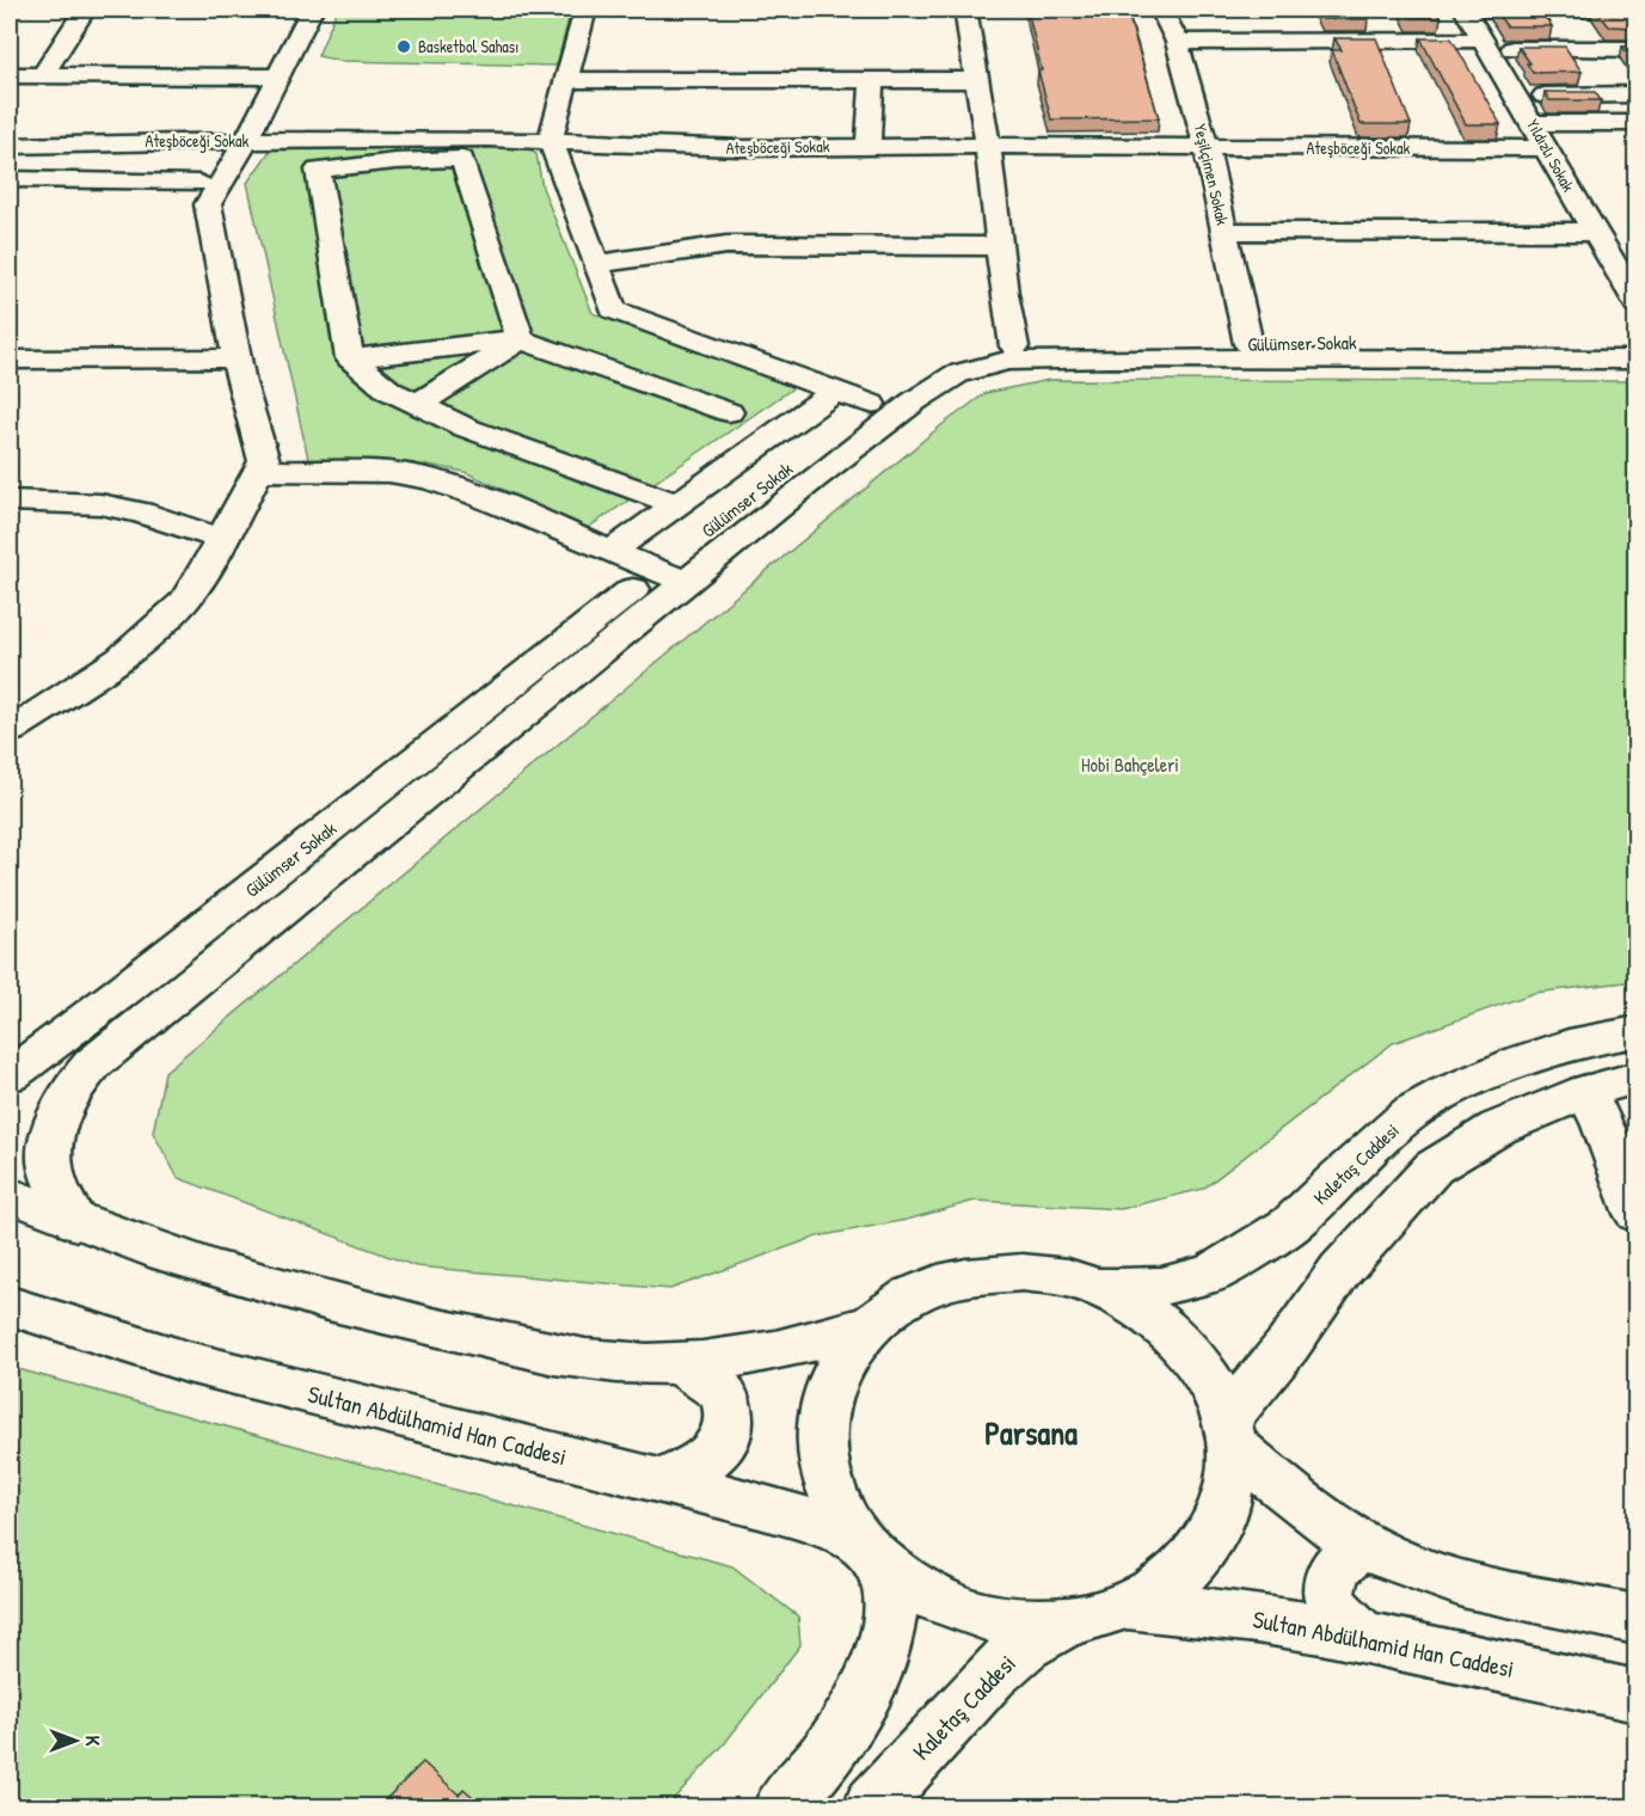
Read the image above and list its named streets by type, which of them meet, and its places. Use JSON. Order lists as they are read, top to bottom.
{
  "streets": {
    "street": [
      "Ateşböceği Sokak",
      "Yıldızlı Sokak",
      "Yeşilçimen Sokak",
      "Gülümser Sokak",
      "Kaletaş Caddesi",
      "Sultan Abdülhamid Han Caddesi"
    ]
  },
  "crossings": [
    ["Ateşböceği Sokak", "Yıldızlı Sokak"],
    ["Ateşböceği Sokak", "Yeşilçimen Sokak"],
    ["Yeşilçimen Sokak", "Gülümser Sokak"]
  ],
  "districts": ["Parsana"],
  "parks": ["Hobi Bahçeleri"],
  "places": ["Basketbol Sahası"],
  "north": "right"
}
